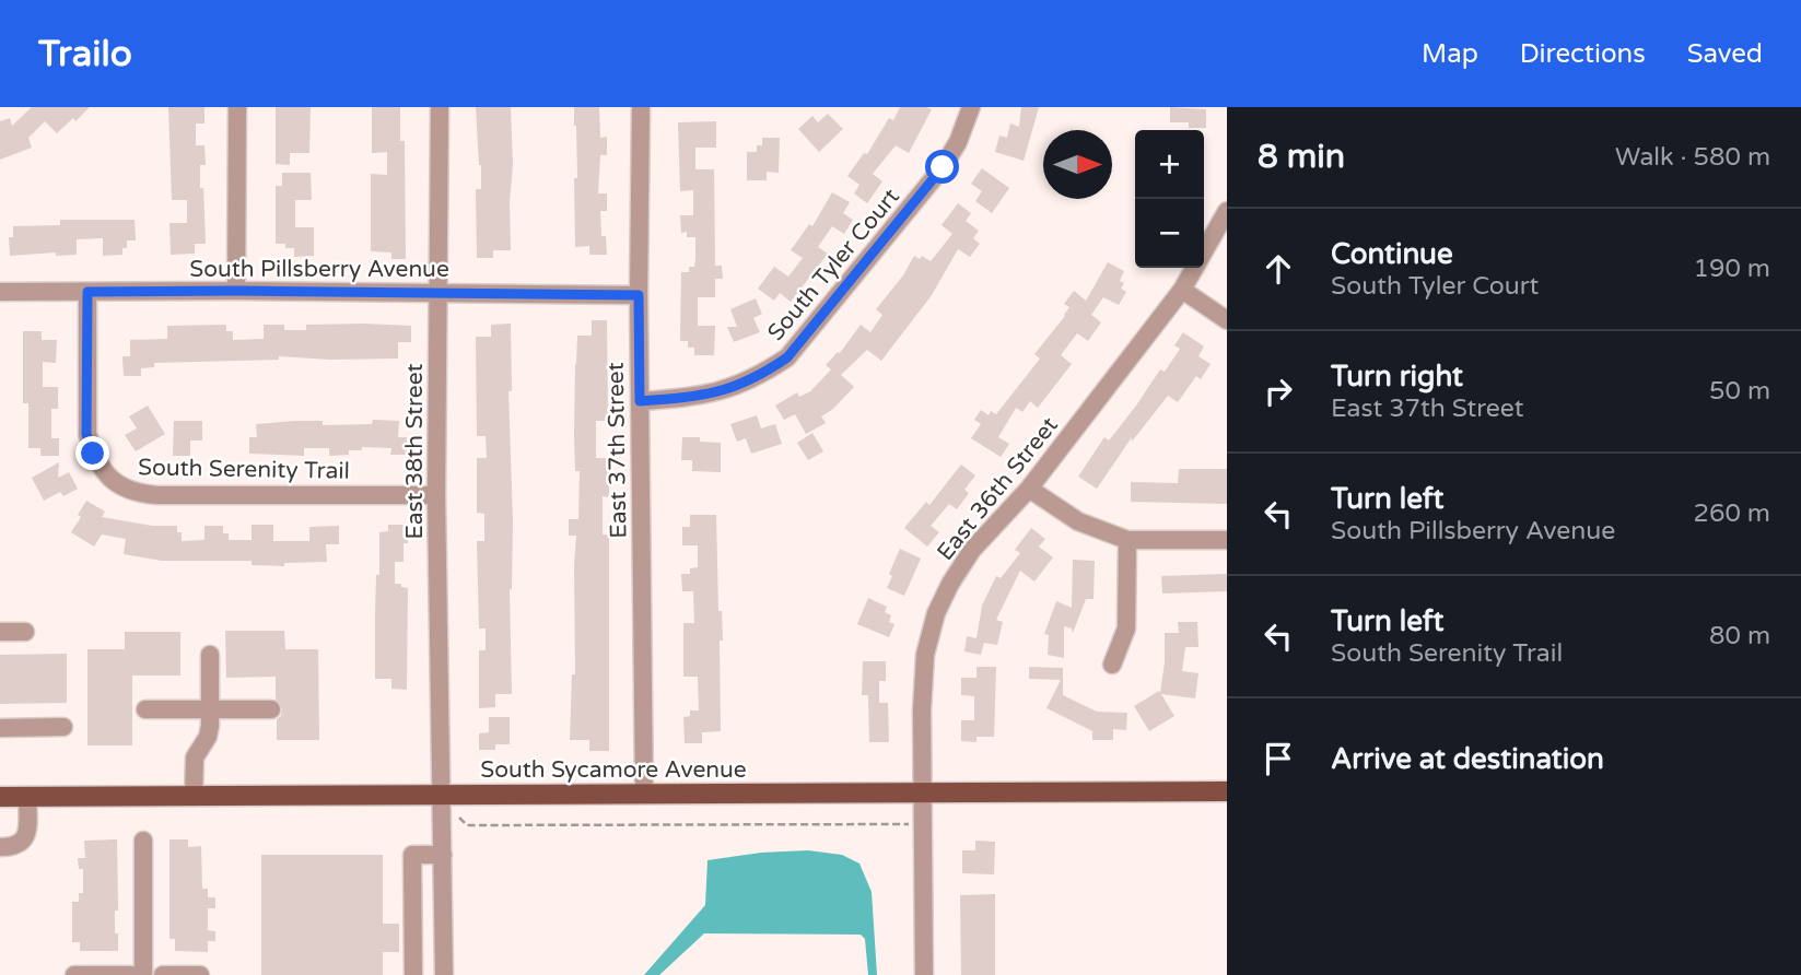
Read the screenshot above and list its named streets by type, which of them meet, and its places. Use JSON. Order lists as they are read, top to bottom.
{
  "streets": {
    "main road": ["South Sycamore Avenue"],
    "street": [
      "South Tyler Court",
      "South Pillsberry Avenue",
      "East 37th Street",
      "East 38th Street",
      "South Serenity Trail",
      "East 36th Street"
    ]
  },
  "crossings": [
    ["South Tyler Court", "East 37th Street"],
    ["South Pillsberry Avenue", "East 37th Street"],
    ["South Pillsberry Avenue", "East 38th Street"],
    ["South Pillsberry Avenue", "South Serenity Trail"],
    ["East 37th Street", "South Sycamore Avenue"],
    ["East 38th Street", "South Serenity Trail"],
    ["East 38th Street", "South Sycamore Avenue"],
    ["East 36th Street", "South Sycamore Avenue"]
  ],
  "north": "right",
  "page": {
    "header": "Trailo",
    "nav": ["Map", "Directions", "Saved"],
    "heading": ["8 min", "Walk · 580 m"],
    "map_buttons": ["+", "−"],
    "list": [
      ["Continue", "South Tyler Court", "190 m"],
      ["Turn right", "East 37th Street", "50 m"],
      ["Turn left", "South Pillsberry Avenue", "260 m"],
      ["Turn left", "South Serenity Trail", "80 m"],
      "Arrive at destination"
    ]
  }
}
